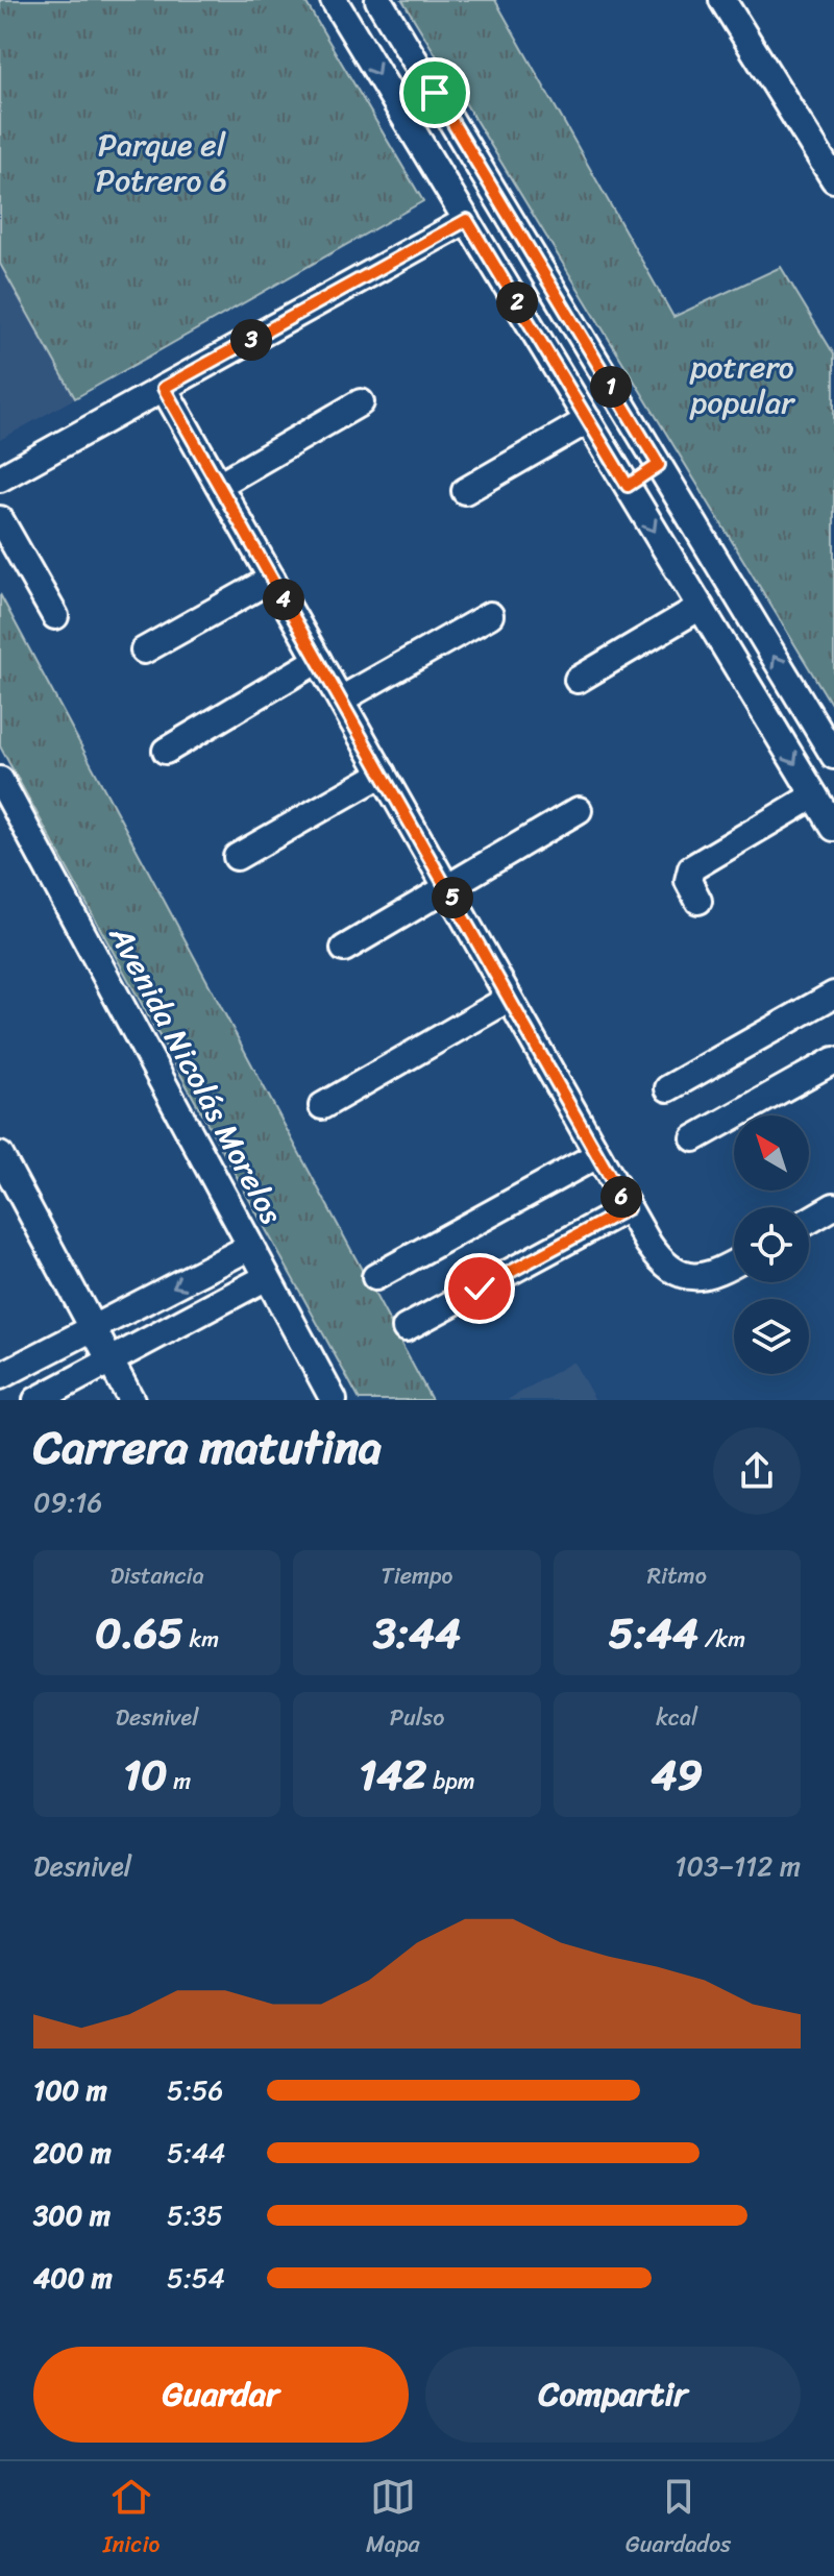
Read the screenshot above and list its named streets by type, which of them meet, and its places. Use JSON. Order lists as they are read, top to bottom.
{
  "streets": {
    "street": ["Avenida Nicolás Morelos"]
  },
  "parks": ["Parque el Potrero 6", "potrero popular"],
  "north": "top left",
  "page": {
    "pins": [
      "2",
      "3",
      "1",
      "4",
      "5",
      "6"
    ],
    "heading": ["Carrera matutina", "09:16"],
    "stats": [
      ["Distancia", "0.65 km"],
      ["Tiempo", "3:44"],
      ["Ritmo", "5:44 /km"],
      ["Desnivel", "10 m"],
      ["Pulso", "142 bpm"],
      ["kcal", "49"]
    ],
    "chart": ["Desnivel", "103–112 m"],
    "list": [
      {
        "name": "100 m",
        "note": "5:56"
      },
      {
        "name": "200 m",
        "note": "5:44"
      },
      {
        "name": "300 m",
        "note": "5:35"
      },
      {
        "name": "400 m",
        "note": "5:54"
      }
    ],
    "buttons": ["Guardar", "Compartir"],
    "tabs": ["Inicio", "Mapa", "Guardados"]
  }
}
